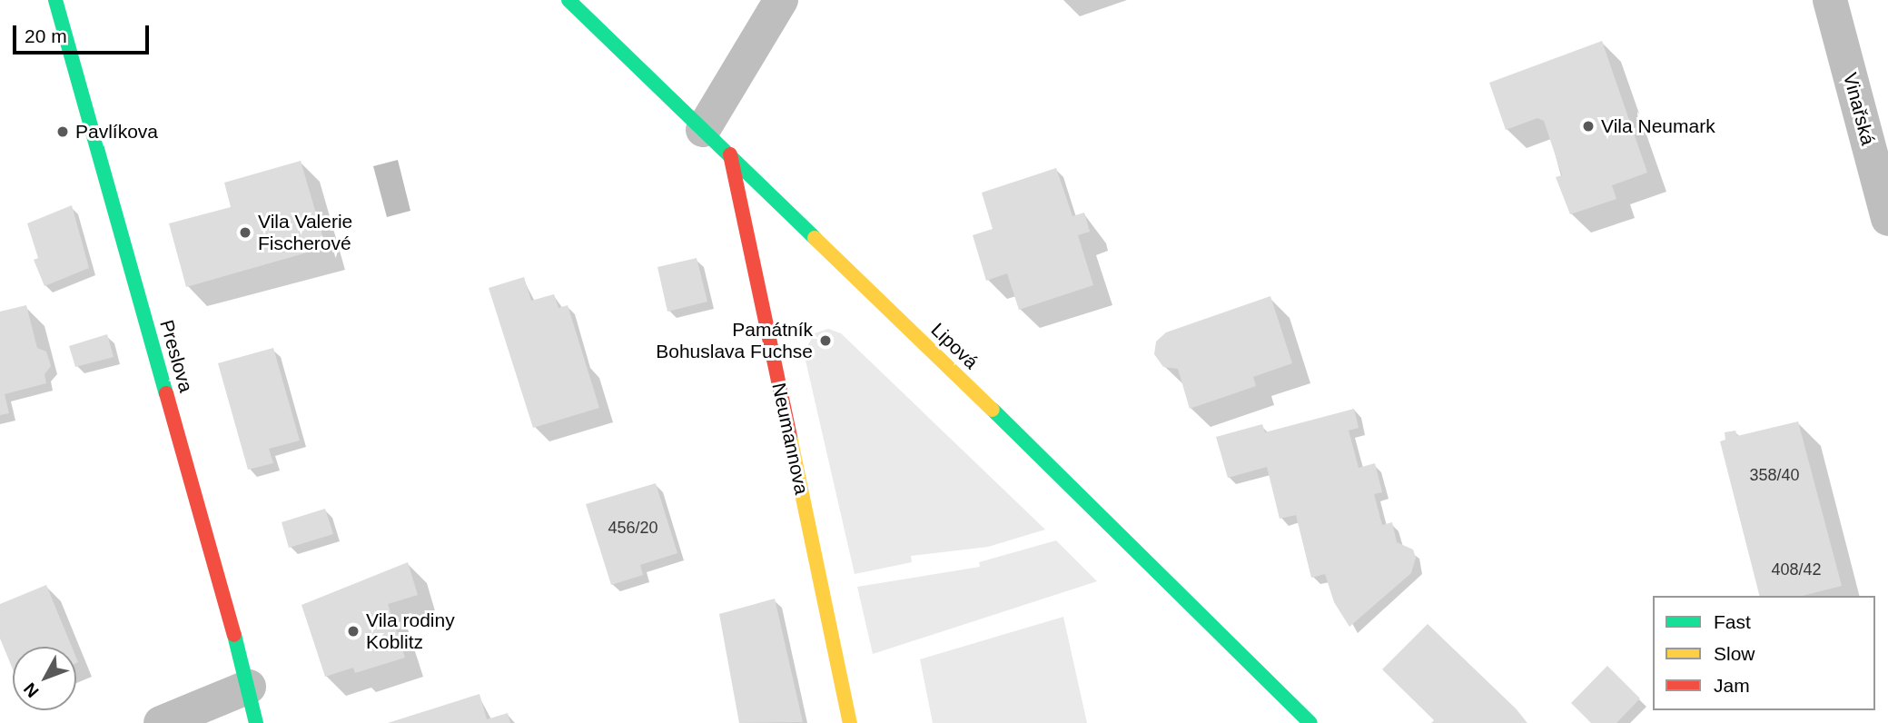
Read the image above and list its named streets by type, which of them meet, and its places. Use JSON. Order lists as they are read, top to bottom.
{
  "streets": {
    "street": [
      "Vinařská",
      "Lipová",
      "Preslova",
      "Neumannova"
    ]
  },
  "crossings": [
    ["Lipová", "Neumannova"]
  ],
  "places": [
    "Vila Neumark",
    "Pavlíkova",
    "Vila Valerie Fischerové",
    "Památník Bohuslava Fuchse",
    "Vila rodiny Koblitz"
  ],
  "house_numbers": ["358/40", "456/20", "408/42"],
  "legend": ["Fast", "Slow", "Jam"],
  "scale_bar": "20 m",
  "north": "bottom left"
}
